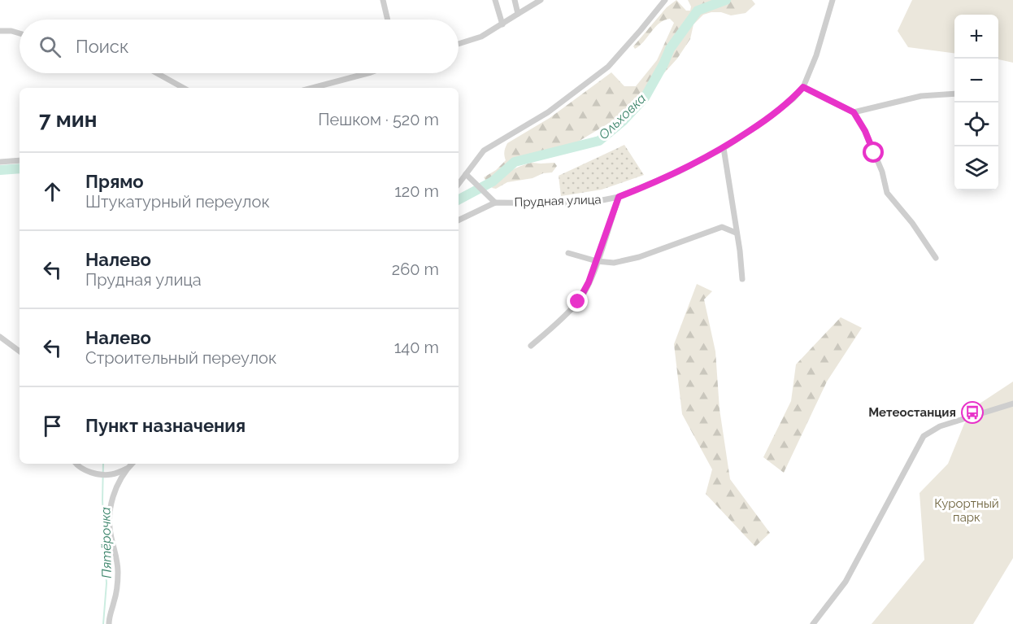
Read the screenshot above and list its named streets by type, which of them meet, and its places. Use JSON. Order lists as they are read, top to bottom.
{
  "streets": {
    "street": ["Прудная улица"]
  },
  "water": ["Ольховка", "Пятёрочка"],
  "parks": ["Курортный парк"],
  "places": {
    "bus stop": ["Метеостанция"]
  },
  "page": {
    "map_buttons": ["+", "−"],
    "search": "Поиск",
    "heading": ["7 мин", "Пешком · 520 m"],
    "list": [
      ["Прямо", "Штукатурный переулок", "120 m"],
      ["Налево", "Прудная улица", "260 m"],
      ["Налево", "Строительный переулок", "140 m"],
      "Пункт назначения"
    ]
  }
}
